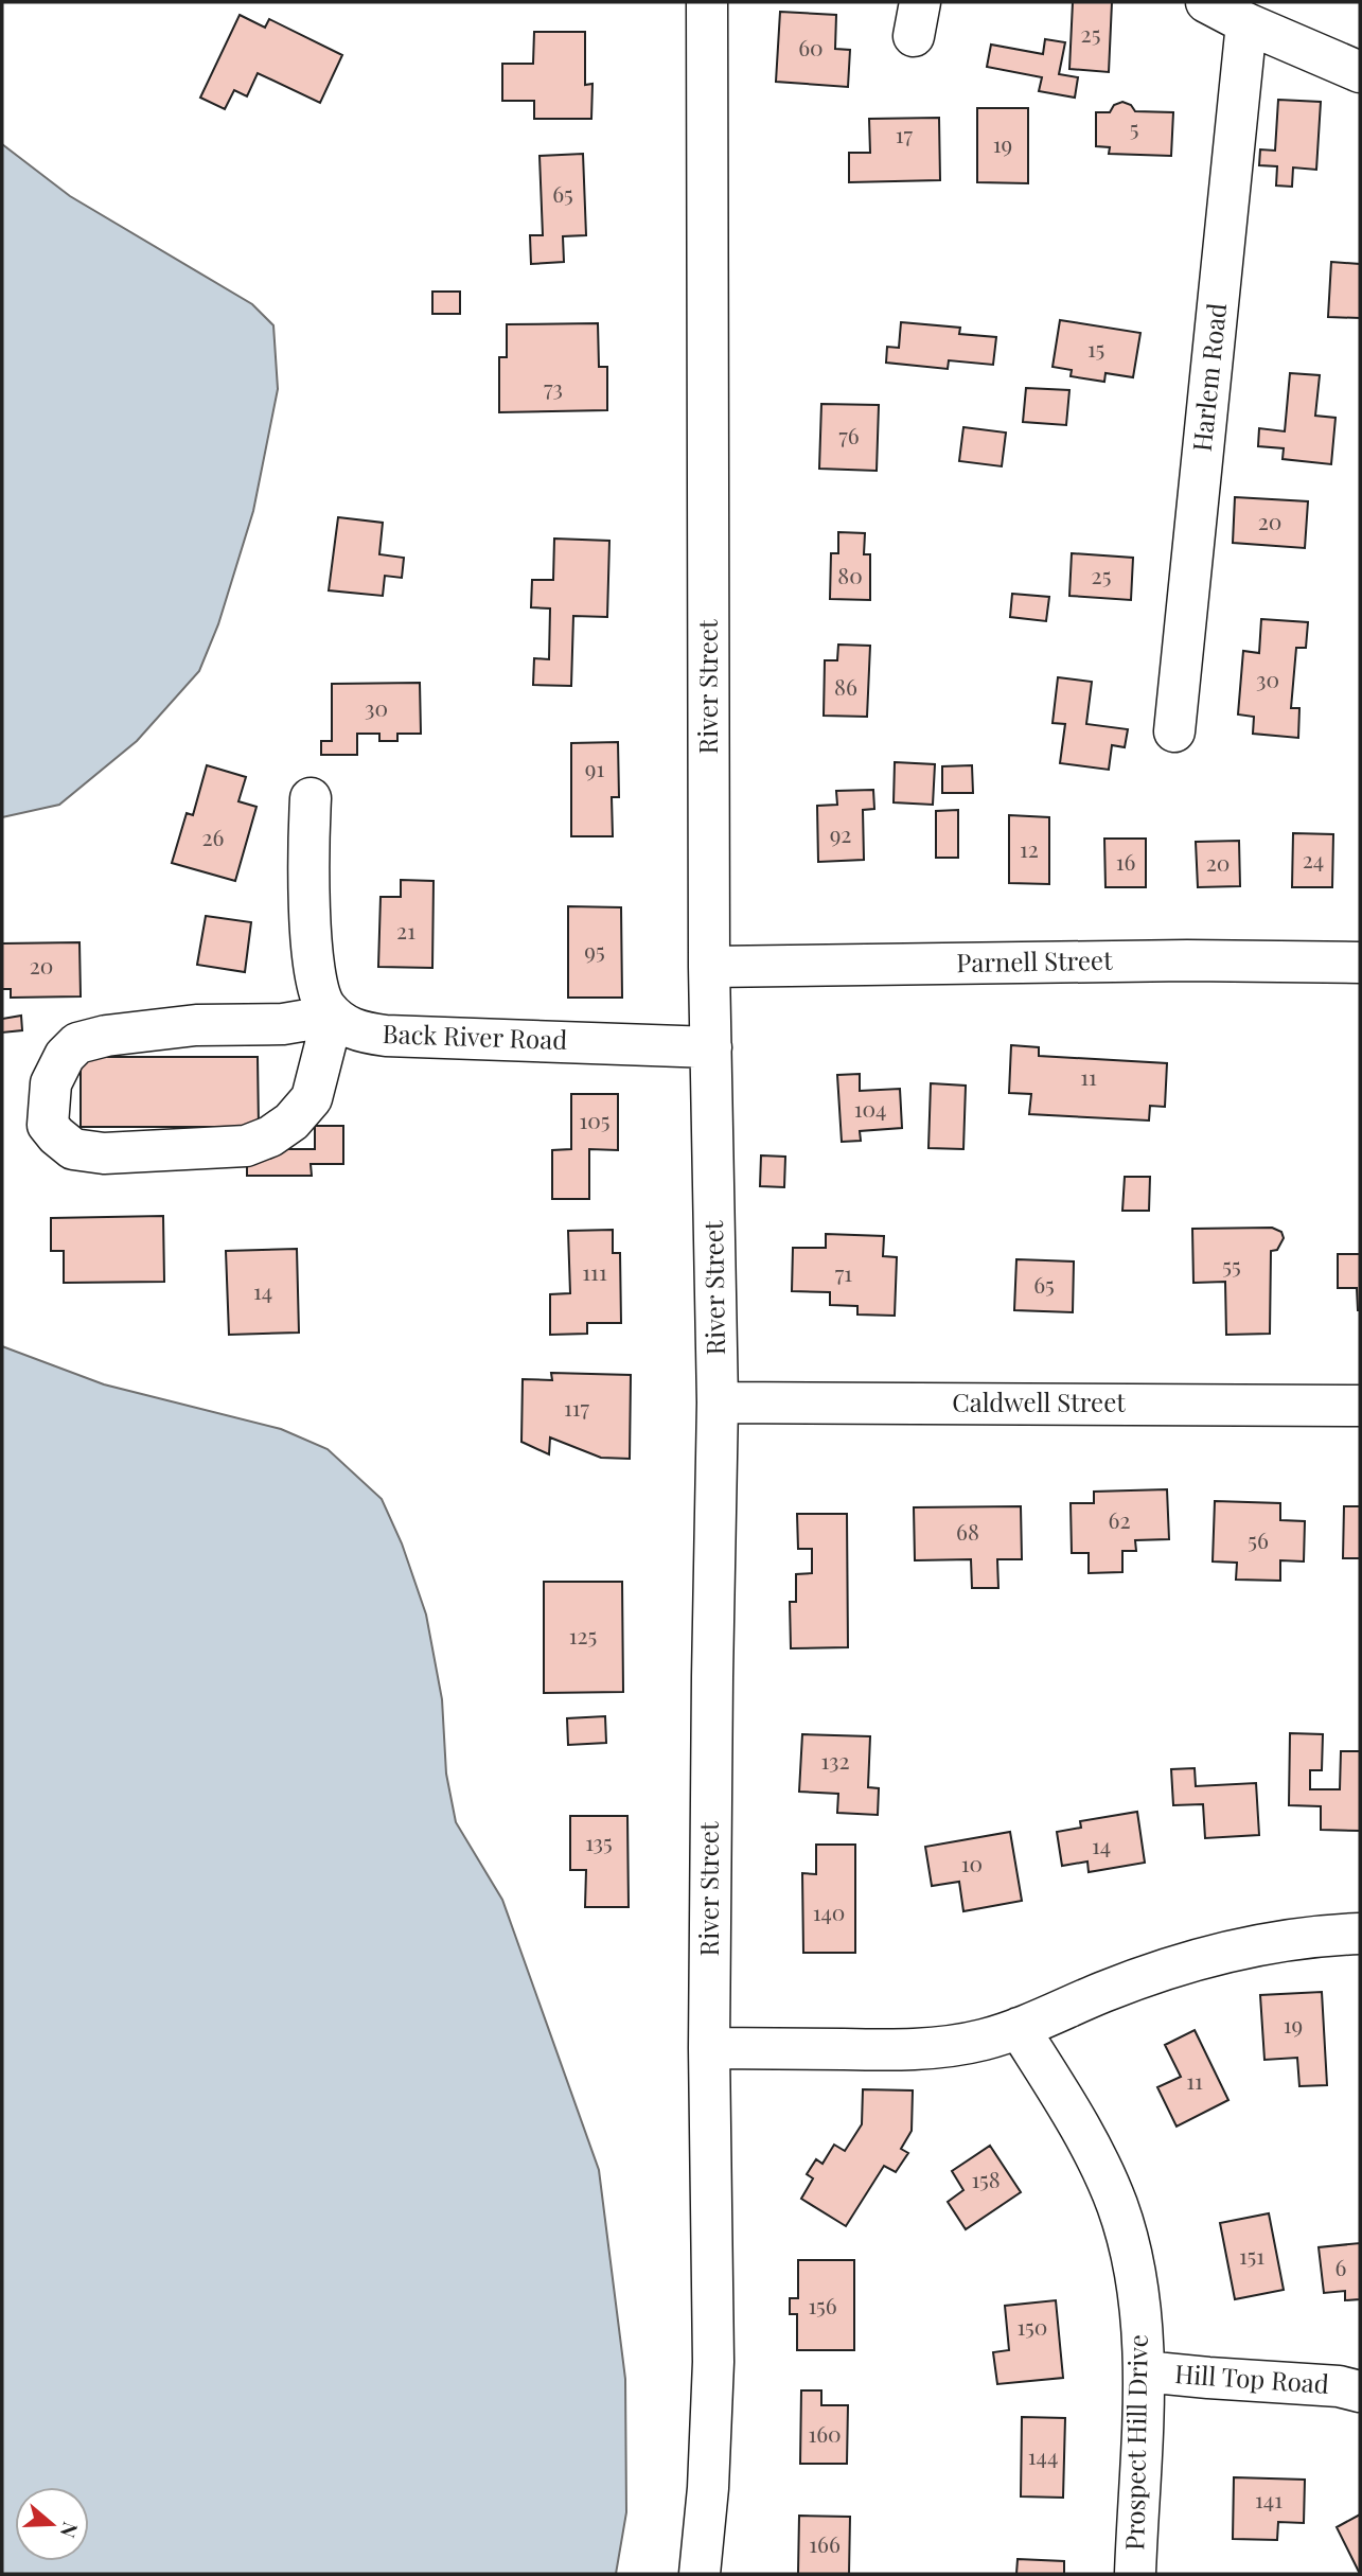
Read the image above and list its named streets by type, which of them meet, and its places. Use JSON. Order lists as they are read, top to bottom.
{
  "streets": {
    "street": [
      "Harlem Road",
      "River Street",
      "Parnell Street",
      "Back River Road",
      "Caldwell Street",
      "Hill Top Road",
      "Prospect Hill Drive"
    ]
  },
  "crossings": [
    ["River Street", "Parnell Street"],
    ["River Street", "Back River Road"],
    ["River Street", "Caldwell Street"],
    ["Hill Top Road", "Prospect Hill Drive"]
  ],
  "house_numbers": [
    "25",
    "60",
    "5",
    "17",
    "19",
    "65",
    "15",
    "73",
    "76",
    "20",
    "80",
    "25",
    "30",
    "86",
    "30",
    "91",
    "92",
    "26",
    "12",
    "24",
    "16",
    "20",
    "21",
    "95",
    "20",
    "11",
    "104",
    "105",
    "55",
    "111",
    "71",
    "65",
    "14",
    "117",
    "62",
    "68",
    "56",
    "125",
    "132",
    "135",
    "14",
    "10",
    "140",
    "19",
    "11",
    "158",
    "151",
    "6",
    "156",
    "150",
    "160",
    "144",
    "141",
    "166"
  ],
  "north": "right"
}
